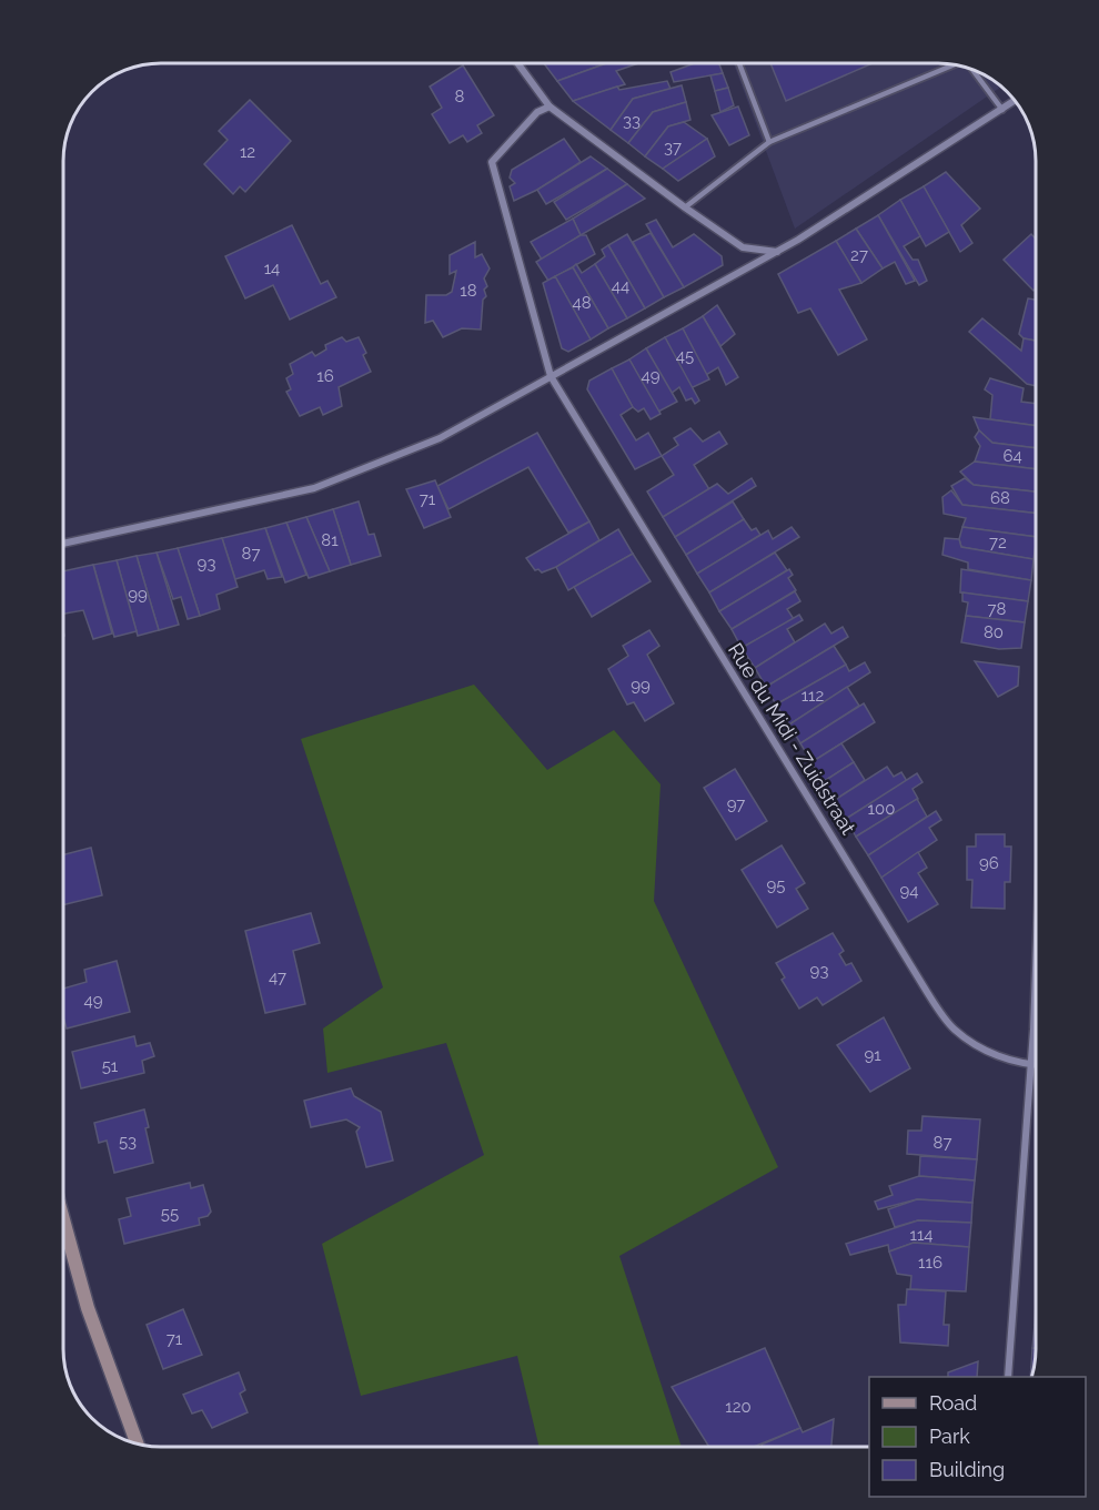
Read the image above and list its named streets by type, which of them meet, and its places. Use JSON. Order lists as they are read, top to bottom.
{
  "streets": {
    "street": ["Rue du Midi - Zuidstraat"]
  },
  "house_numbers": [
    "8",
    "33",
    "37",
    "12",
    "27",
    "14",
    "44",
    "18",
    "48",
    "45",
    "16",
    "49",
    "64",
    "68",
    "71",
    "81",
    "72",
    "87",
    "93",
    "99",
    "78",
    "80",
    "99",
    "112",
    "97",
    "100",
    "96",
    "95",
    "94",
    "93",
    "47",
    "49",
    "91",
    "51",
    "53",
    "87",
    "55",
    "114",
    "116",
    "71",
    "120"
  ],
  "legend": ["Road", "Park", "Building"]
}
